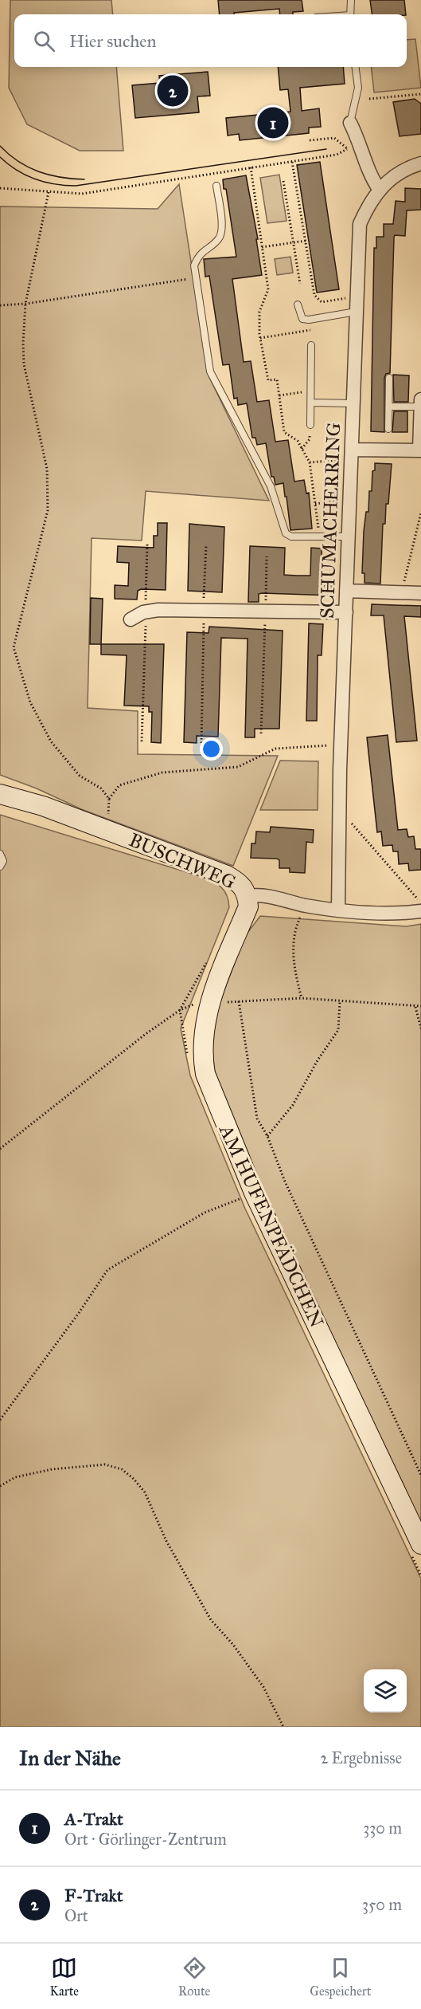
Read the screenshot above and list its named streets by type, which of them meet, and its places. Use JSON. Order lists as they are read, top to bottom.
{
  "streets": {
    "street": ["SCHUMACHERRING", "BUSCHWEG", "AM HUFENPFÄDCHEN"]
  },
  "crossings": [
    ["SCHUMACHERRING", "BUSCHWEG"],
    ["BUSCHWEG", "AM HUFENPFÄDCHEN"]
  ],
  "page": {
    "search": "Hier suchen",
    "pins": ["2", "1"],
    "heading": ["In der Nähe", "2 Ergebnisse"],
    "list": [
      {
        "mark": "1",
        "name": "A-Trakt",
        "note": "Ort · Görlinger-Zentrum",
        "value": "330 m"
      },
      {
        "mark": "2",
        "name": "F-Trakt",
        "note": "Ort",
        "value": "350 m"
      }
    ],
    "nav": ["Karte", "Route", "Gespeichert"]
  }
}
